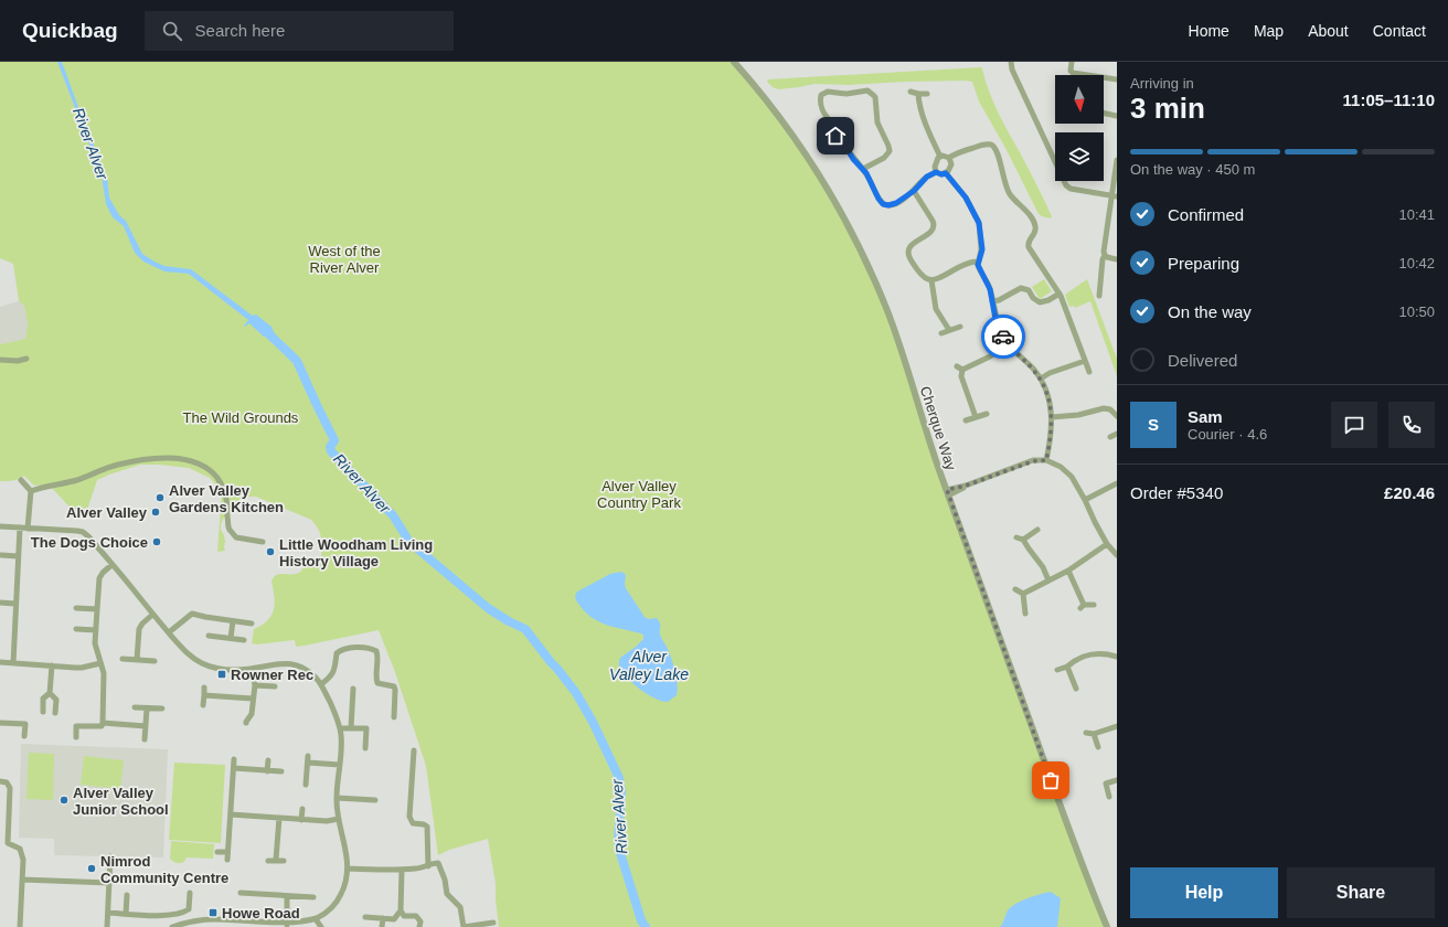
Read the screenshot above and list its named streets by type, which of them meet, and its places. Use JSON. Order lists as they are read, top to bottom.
{
  "streets": {
    "street": ["Cherque Way"]
  },
  "water": ["River Alver", "Alver Valley Lake"],
  "parks": ["West of the River Alver", "The Wild Grounds", "Alver Valley Country Park"],
  "places": {
    "other": [
      "Alver Valley Gardens Kitchen",
      "Alver Valley",
      "The Dogs Choice",
      "Little Woodham Living History Village",
      "Alver Valley Junior School",
      "Nimrod Community Centre"
    ],
    "transit": ["Rowner Rec", "Howe Road"]
  },
  "north": "bottom",
  "page": {
    "header": "Quickbag",
    "search": "Search here",
    "nav": [
      "Home",
      "Map",
      "About",
      "Contact"
    ],
    "heading": ["3 min", "Arriving in", "11:05–11:10"],
    "panel": [
      "Sam",
      "Courier · 4.6",
      "Order #5340",
      "£20.46"
    ],
    "bar": "On the way · 450 m",
    "list": [
      ["Confirmed", "10:41"],
      ["Preparing", "10:42"],
      ["On the way", "10:50"],
      "Delivered"
    ],
    "round": "S",
    "buttons": ["Help", "Share"]
  }
}
